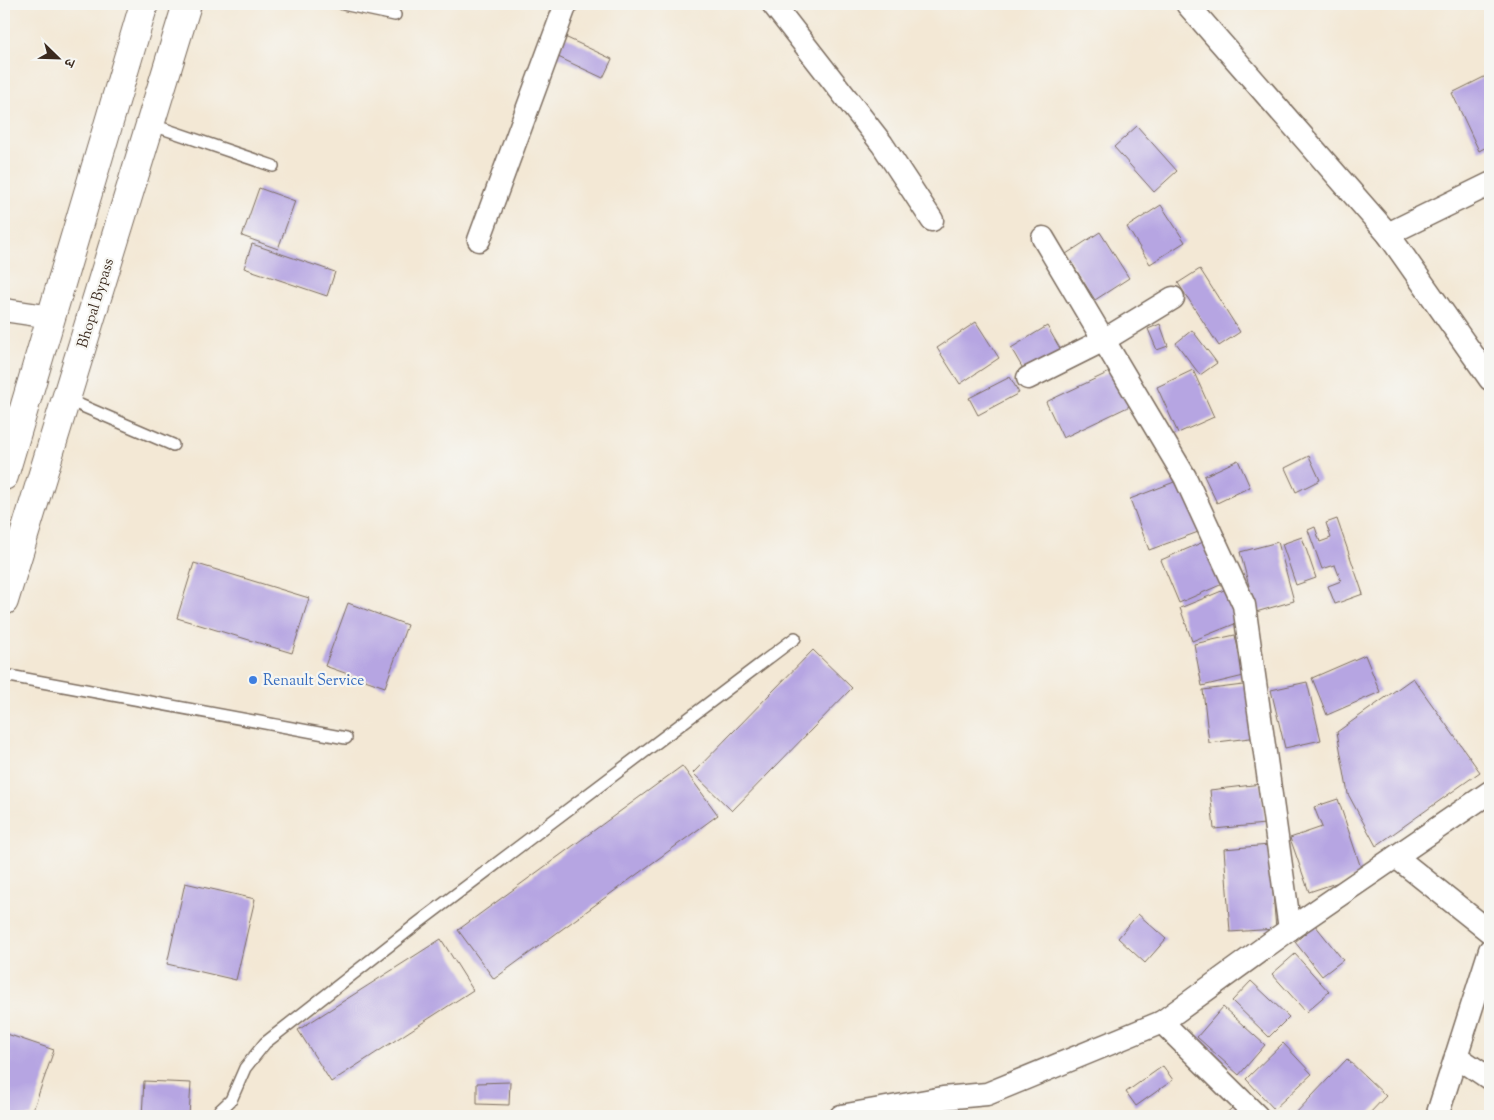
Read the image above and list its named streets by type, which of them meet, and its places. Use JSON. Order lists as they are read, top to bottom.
{
  "streets": {
    "main road": ["Bhopal Bypass"]
  },
  "places": ["Renault Service"],
  "north": "bottom right"
}
